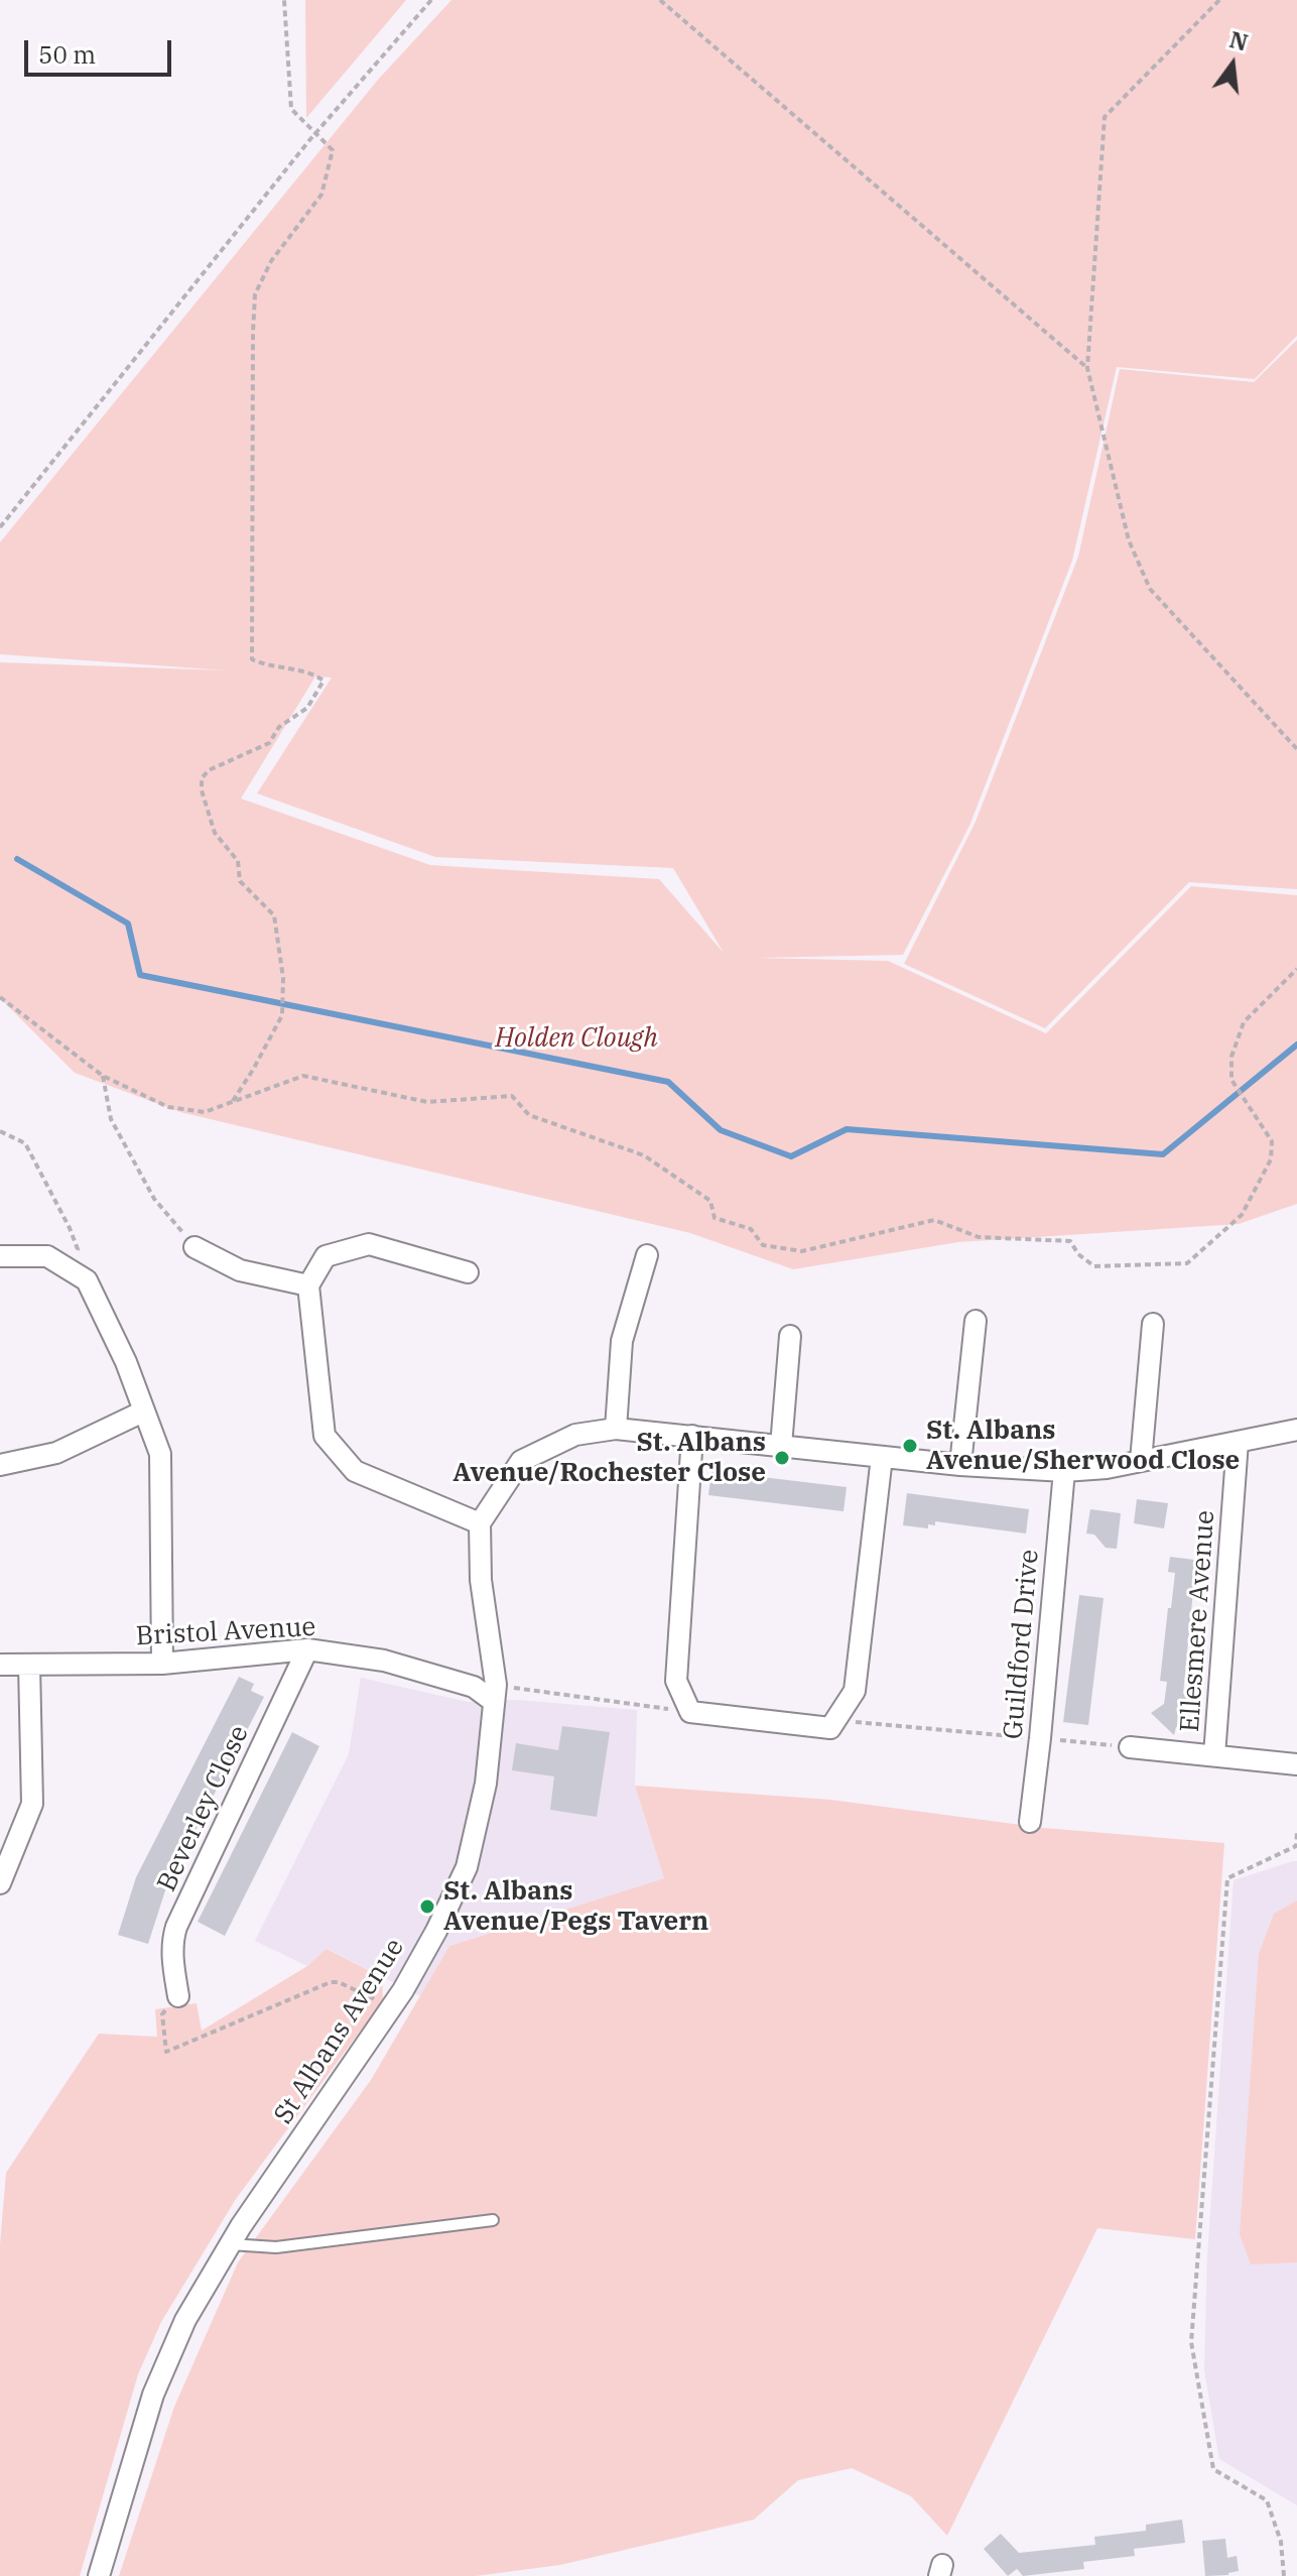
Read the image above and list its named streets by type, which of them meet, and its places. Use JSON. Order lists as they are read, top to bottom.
{
  "streets": {
    "street": [
      "Ellesmere Avenue",
      "Bristol Avenue",
      "Guildford Drive",
      "Beverley Close",
      "St Albans Avenue"
    ]
  },
  "crossings": [
    ["Bristol Avenue", "Beverley Close"],
    ["Bristol Avenue", "St Albans Avenue"]
  ],
  "parks": ["Holden Clough"],
  "places": ["St. Albans Avenue/Sherwood Close", "St. Albans Avenue/Rochester Close", "St. Albans Avenue/Pegs Tavern"],
  "scale_bar": "50 m",
  "north": "top"
}
